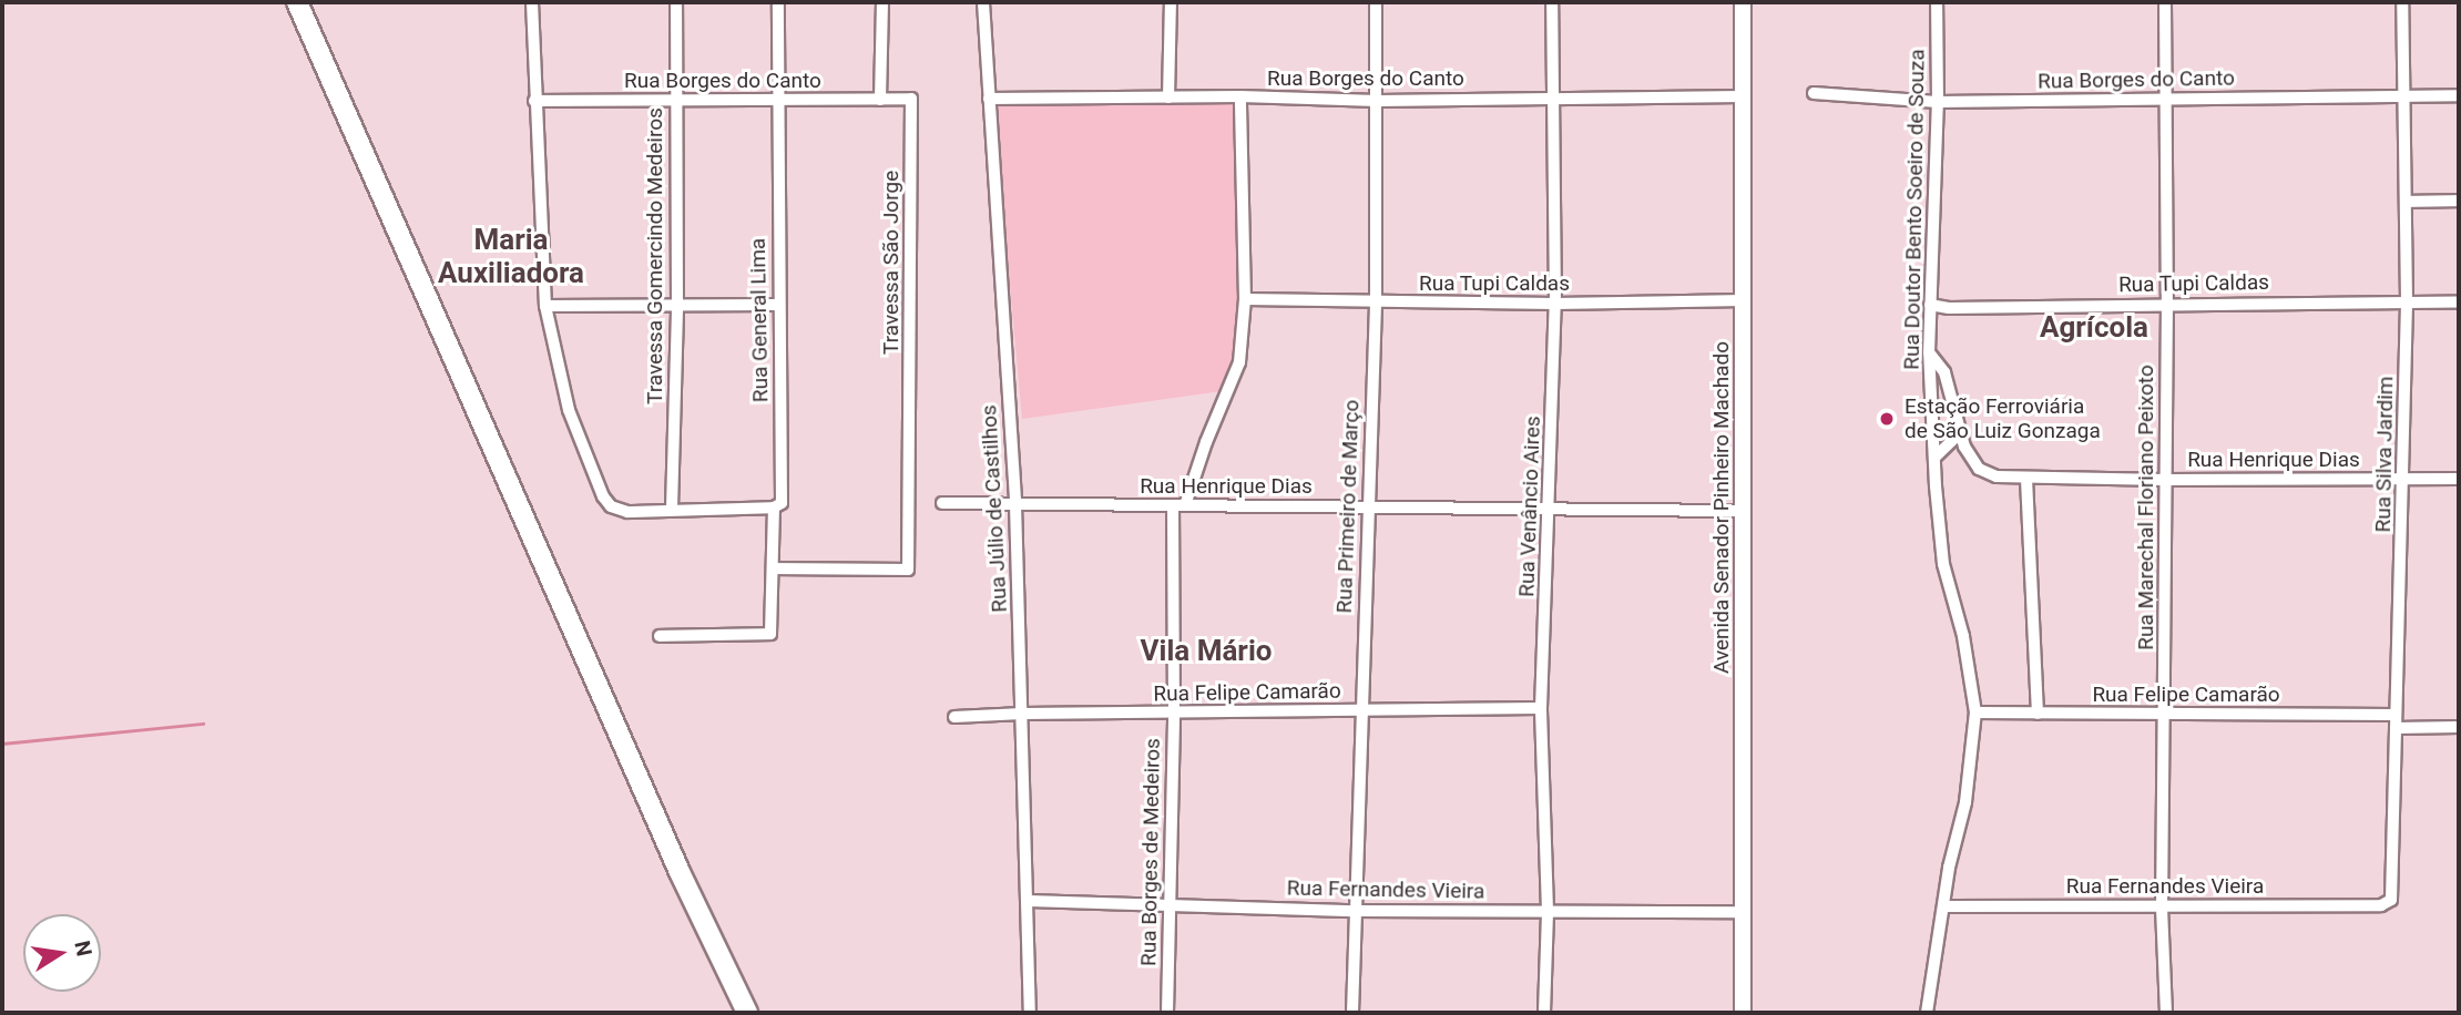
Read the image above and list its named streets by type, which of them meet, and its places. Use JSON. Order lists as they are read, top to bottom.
{
  "streets": {
    "main road": ["Avenida Senador Pinheiro Machado"],
    "street": [
      "Rua Borges do Canto",
      "Rua Doutor Bento Soeiro de Souza",
      "Travessa Gomercindo Medeiros",
      "Travessa São Jorge",
      "Rua Tupi Caldas",
      "Rua General Lima",
      "Rua Silva Jardim",
      "Rua Henrique Dias",
      "Rua Primeiro de Março",
      "Rua Venâncio Aires",
      "Rua Marechal Floriano Peixoto",
      "Rua Júlio de Castilhos",
      "Rua Felipe Camarão",
      "Rua Borges de Medeiros",
      "Rua Fernandes Vieira"
    ]
  },
  "crossings": [
    ["Rua Borges do Canto", "Rua Doutor Bento Soeiro de Souza"],
    ["Rua Borges do Canto", "Travessa Gomercindo Medeiros"],
    ["Rua Borges do Canto", "Travessa São Jorge"],
    ["Rua Borges do Canto", "Rua General Lima"],
    ["Rua Borges do Canto", "Rua Silva Jardim"],
    ["Rua Borges do Canto", "Rua Primeiro de Março"],
    ["Rua Borges do Canto", "Rua Venâncio Aires"],
    ["Rua Borges do Canto", "Avenida Senador Pinheiro Machado"],
    ["Rua Borges do Canto", "Rua Marechal Floriano Peixoto"],
    ["Rua Borges do Canto", "Rua Júlio de Castilhos"],
    ["Rua Doutor Bento Soeiro de Souza", "Rua Tupi Caldas"],
    ["Rua Doutor Bento Soeiro de Souza", "Rua Felipe Camarão"],
    ["Rua Doutor Bento Soeiro de Souza", "Rua Fernandes Vieira"],
    ["Travessa São Jorge", "Rua General Lima"],
    ["Rua Tupi Caldas", "Rua Silva Jardim"],
    ["Rua Tupi Caldas", "Rua Primeiro de Março"],
    ["Rua Tupi Caldas", "Rua Venâncio Aires"],
    ["Rua Tupi Caldas", "Avenida Senador Pinheiro Machado"],
    ["Rua Tupi Caldas", "Rua Marechal Floriano Peixoto"],
    ["Rua Silva Jardim", "Rua Henrique Dias"],
    ["Rua Silva Jardim", "Rua Felipe Camarão"],
    ["Rua Silva Jardim", "Rua Fernandes Vieira"],
    ["Rua Henrique Dias", "Rua Primeiro de Março"],
    ["Rua Henrique Dias", "Rua Venâncio Aires"],
    ["Rua Henrique Dias", "Avenida Senador Pinheiro Machado"],
    ["Rua Henrique Dias", "Rua Marechal Floriano Peixoto"],
    ["Rua Henrique Dias", "Rua Júlio de Castilhos"],
    ["Rua Henrique Dias", "Rua Borges de Medeiros"],
    ["Rua Primeiro de Março", "Rua Felipe Camarão"],
    ["Rua Primeiro de Março", "Rua Fernandes Vieira"],
    ["Rua Venâncio Aires", "Rua Felipe Camarão"],
    ["Rua Venâncio Aires", "Rua Fernandes Vieira"],
    ["Avenida Senador Pinheiro Machado", "Rua Fernandes Vieira"],
    ["Rua Marechal Floriano Peixoto", "Rua Felipe Camarão"],
    ["Rua Marechal Floriano Peixoto", "Rua Fernandes Vieira"],
    ["Rua Júlio de Castilhos", "Rua Felipe Camarão"],
    ["Rua Júlio de Castilhos", "Rua Fernandes Vieira"],
    ["Rua Felipe Camarão", "Rua Borges de Medeiros"],
    ["Rua Borges de Medeiros", "Rua Fernandes Vieira"]
  ],
  "districts": ["Maria Auxiliadora", "Agrícola", "Vila Mário"],
  "places": ["Estação Ferroviária de São Luiz Gonzaga"],
  "north": "right"
}
